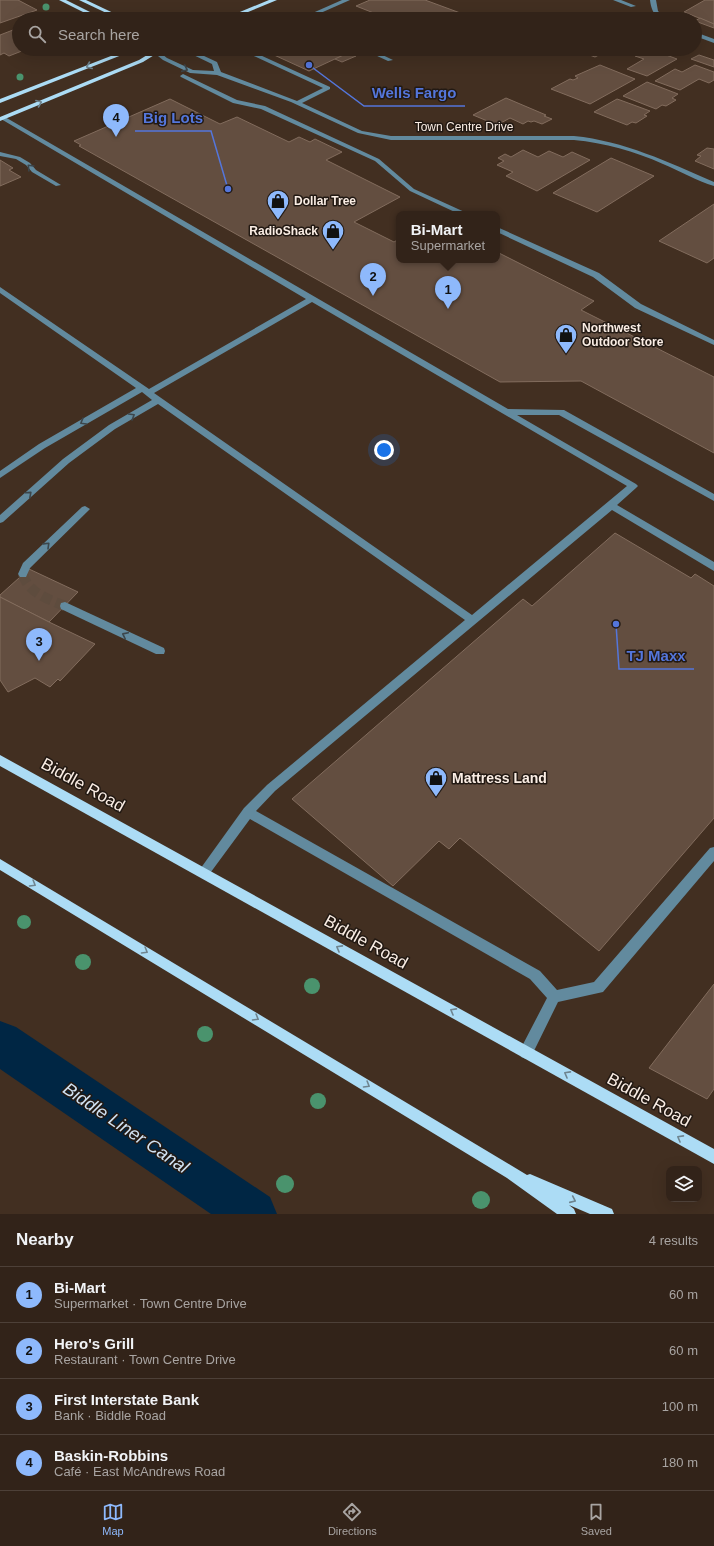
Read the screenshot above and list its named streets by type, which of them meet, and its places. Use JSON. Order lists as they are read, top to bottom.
{
  "streets": {
    "main road": ["Biddle Road"],
    "street": ["Town Centre Drive"]
  },
  "one_way": ["Biddle Road"],
  "water": ["Biddle Liner Canal"],
  "places": {
    "other": ["Wells Fargo", "Big Lots", "TJ Maxx"],
    "shop": [
      "Dollar Tree",
      "RadioShack",
      "Northwest Outdoor Store",
      "Mattress Land"
    ]
  },
  "page": {
    "search": "Search here",
    "pins": [
      "4",
      "2",
      "1",
      "3"
    ],
    "popup": ["Bi-Mart", "Supermarket"],
    "heading": ["Nearby", "4 results"],
    "list": [
      {
        "mark": "1",
        "name": "Bi-Mart",
        "note": "Supermarket · Town Centre Drive",
        "value": "60 m"
      },
      {
        "mark": "2",
        "name": "Hero's Grill",
        "note": "Restaurant · Town Centre Drive",
        "value": "60 m"
      },
      {
        "mark": "3",
        "name": "First Interstate Bank",
        "note": "Bank · Biddle Road",
        "value": "100 m"
      },
      {
        "mark": "4",
        "name": "Baskin-Robbins",
        "note": "Café · East McAndrews Road",
        "value": "180 m"
      }
    ],
    "nav": ["Map", "Directions", "Saved"]
  }
}
